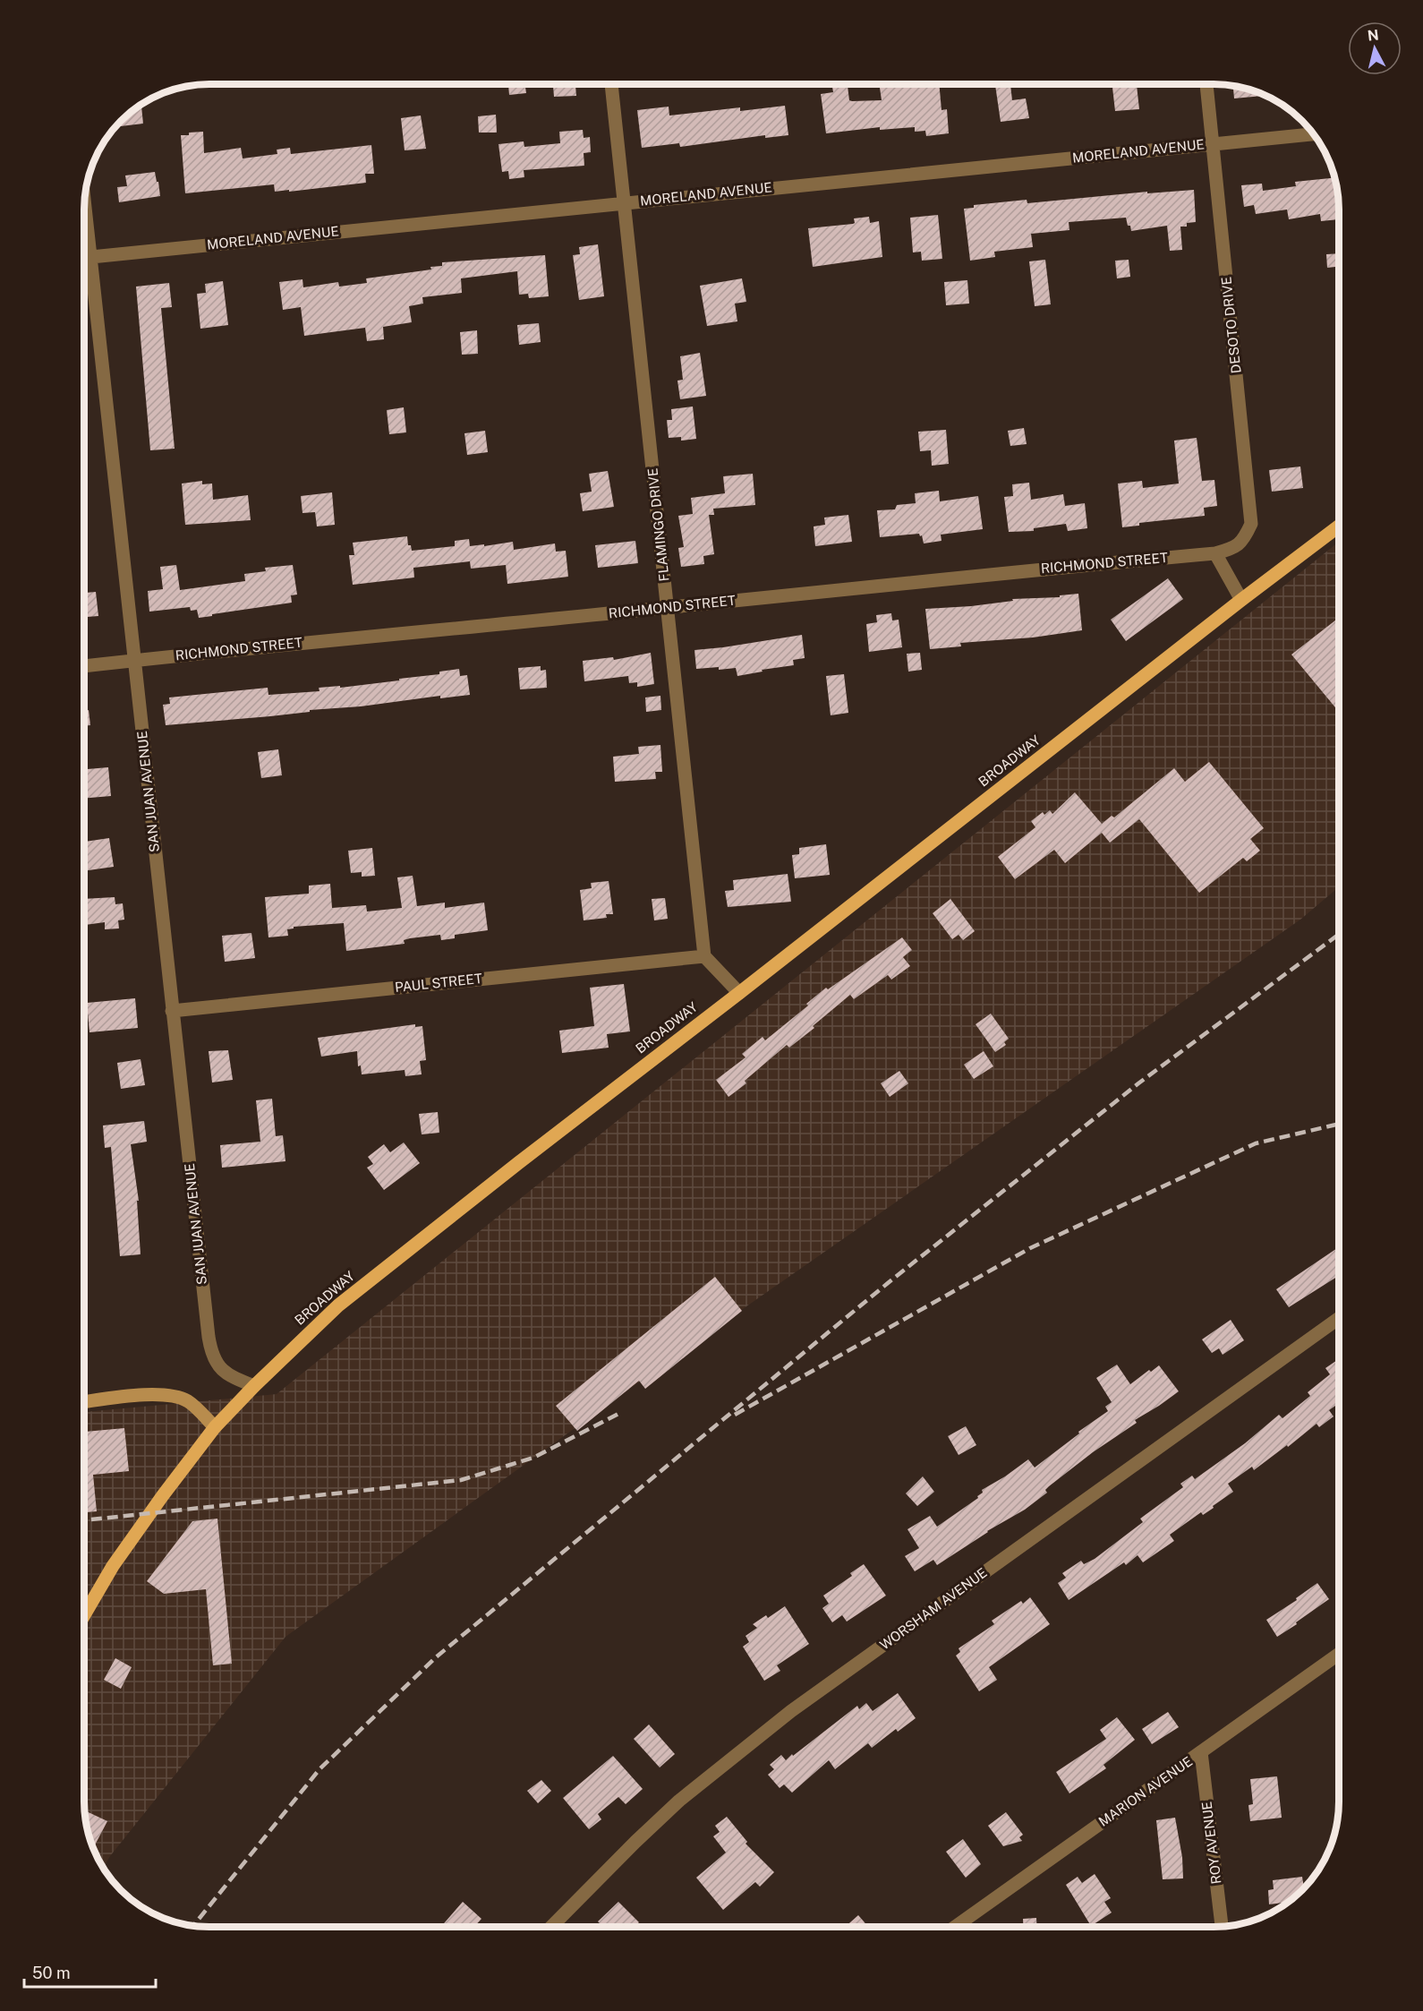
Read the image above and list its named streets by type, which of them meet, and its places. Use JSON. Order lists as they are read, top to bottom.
{
  "streets": {
    "main road": ["BROADWAY"],
    "street": [
      "MORELAND AVENUE",
      "DESOTO DRIVE",
      "FLAMINGO DRIVE",
      "RICHMOND STREET",
      "SAN JUAN AVENUE",
      "PAUL STREET",
      "WORSHAM AVENUE",
      "MARION AVENUE",
      "ROY AVENUE"
    ]
  },
  "crossings": [
    ["MORELAND AVENUE", "DESOTO DRIVE"],
    ["MORELAND AVENUE", "FLAMINGO DRIVE"],
    ["MORELAND AVENUE", "SAN JUAN AVENUE"],
    ["DESOTO DRIVE", "RICHMOND STREET"],
    ["FLAMINGO DRIVE", "RICHMOND STREET"],
    ["FLAMINGO DRIVE", "PAUL STREET"],
    ["RICHMOND STREET", "SAN JUAN AVENUE"],
    ["BROADWAY", "SAN JUAN AVENUE"],
    ["SAN JUAN AVENUE", "PAUL STREET"],
    ["MARION AVENUE", "ROY AVENUE"]
  ],
  "scale_bar": "50 m",
  "north": "top"
}
